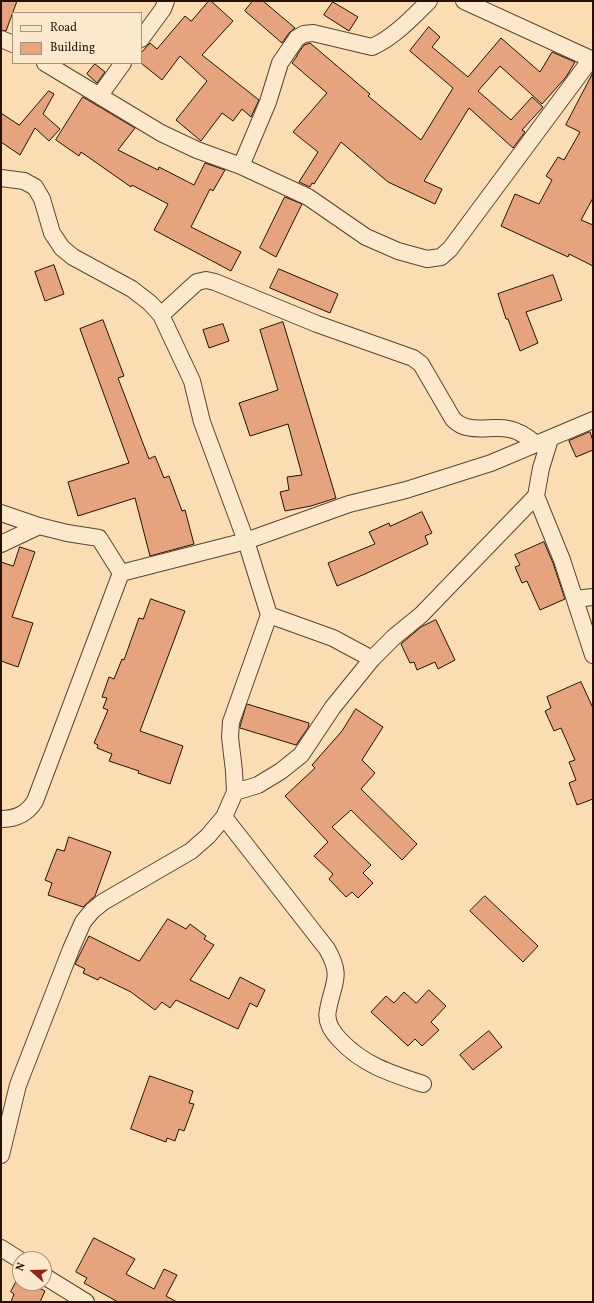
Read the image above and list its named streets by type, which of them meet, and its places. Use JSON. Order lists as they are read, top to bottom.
{
  "legend": ["Road", "Building"],
  "north": "left"
}
